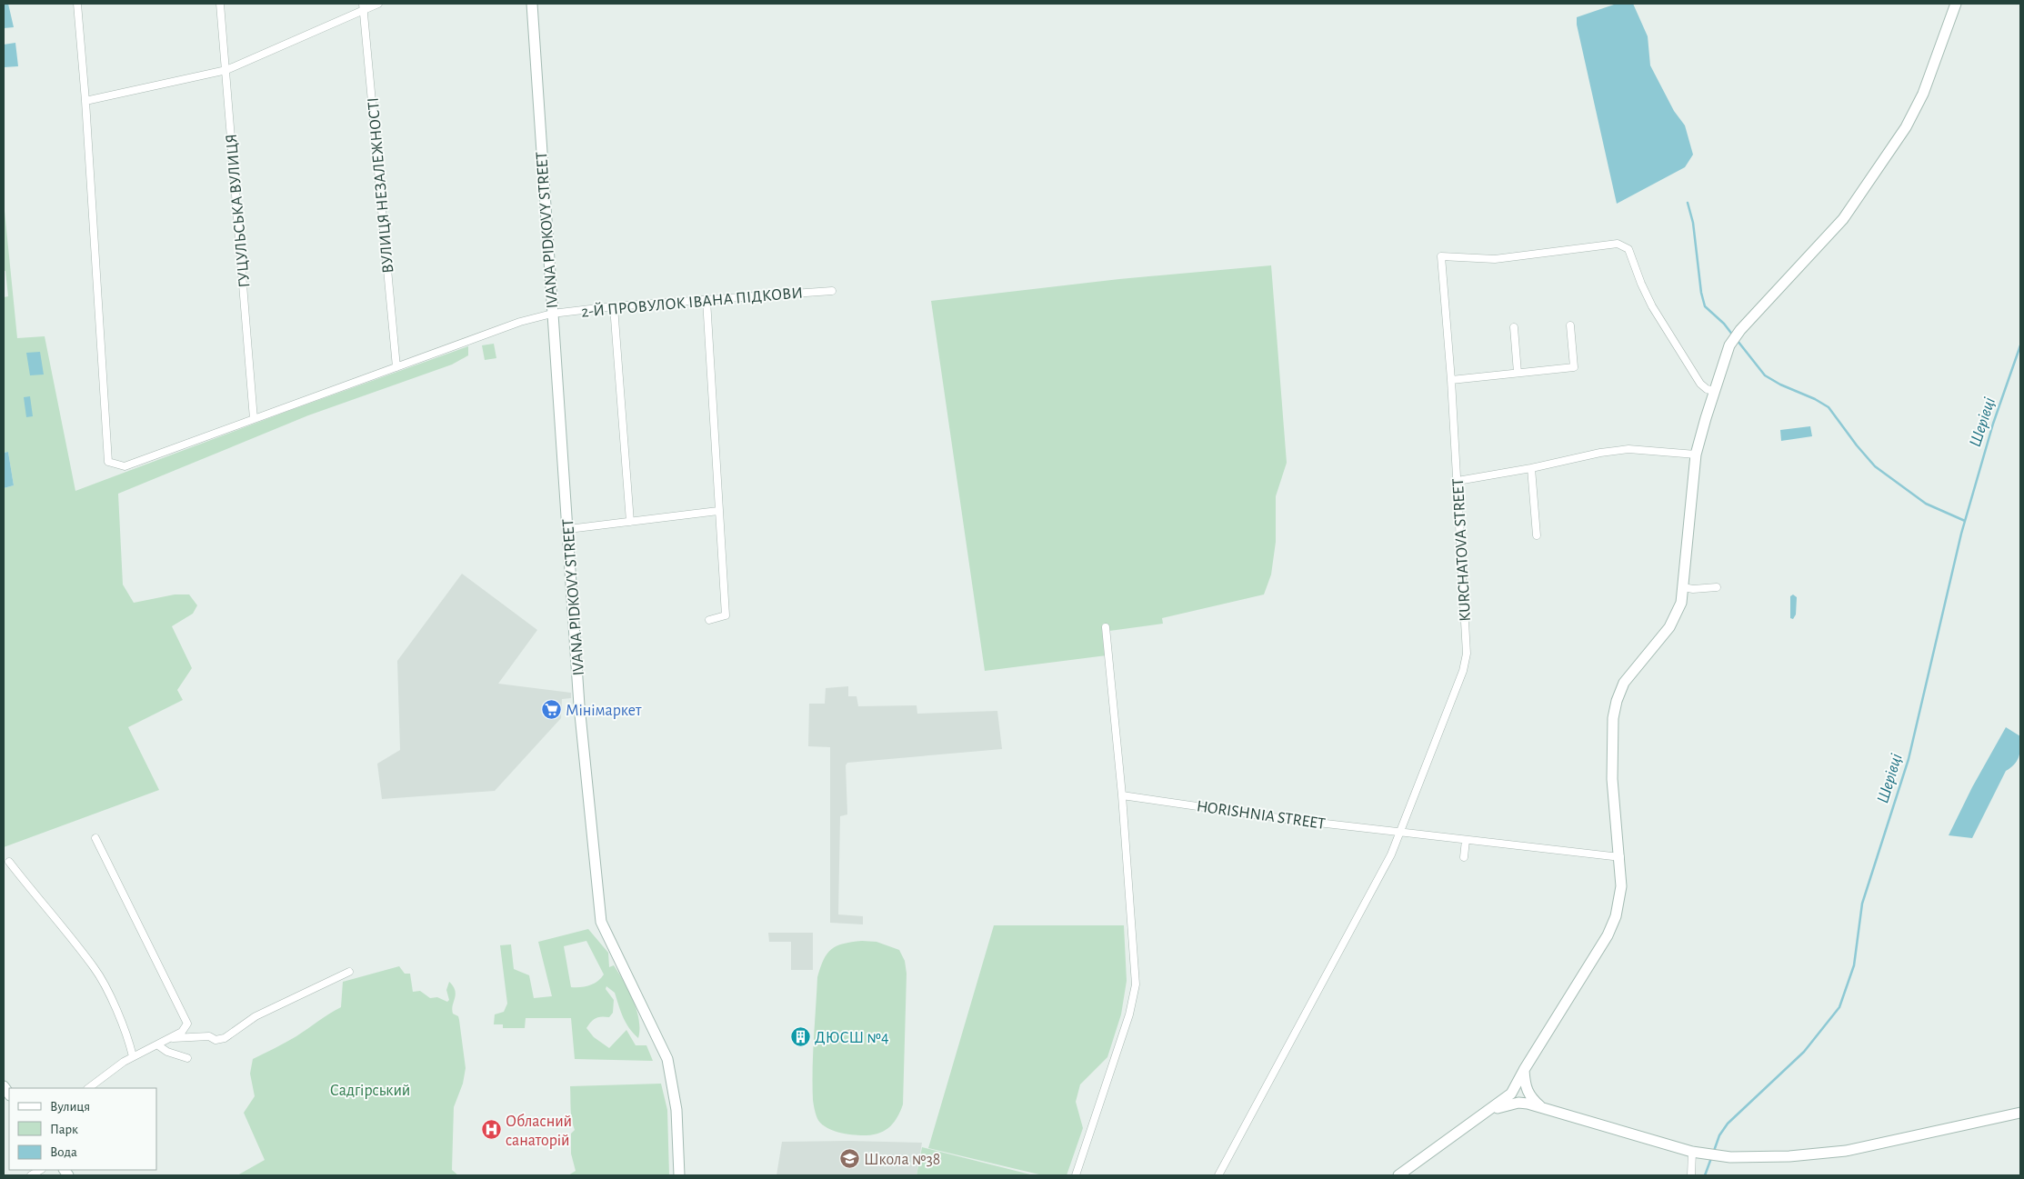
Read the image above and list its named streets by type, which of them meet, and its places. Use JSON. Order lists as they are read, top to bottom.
{
  "streets": {
    "street": [
      "ВУЛИЦЯ НЕЗАЛЕЖНОСТІ",
      "ГУЦУЛЬСЬКА ВУЛИЦЯ",
      "IVANA PIDKOVY STREET",
      "2-Й ПРОВУЛОК ІВАНА ПІДКОВИ",
      "KURCHATOVA STREET",
      "HORISHNIA STREET"
    ]
  },
  "crossings": [
    ["ВУЛИЦЯ НЕЗАЛЕЖНОСТІ", "2-Й ПРОВУЛОК ІВАНА ПІДКОВИ"],
    ["ГУЦУЛЬСЬКА ВУЛИЦЯ", "2-Й ПРОВУЛОК ІВАНА ПІДКОВИ"],
    ["IVANA PIDKOVY STREET", "2-Й ПРОВУЛОК ІВАНА ПІДКОВИ"],
    ["KURCHATOVA STREET", "HORISHNIA STREET"]
  ],
  "water": ["Шерівці"],
  "parks": ["Садгірський"],
  "places": {
    "supermarket": ["Мінімаркет"],
    "building": ["ДЮСШ №4"],
    "hospital": ["Обласний санаторій"],
    "school or university": ["Школа №38"]
  },
  "legend": ["Вулиця", "Парк", "Вода"]
}
